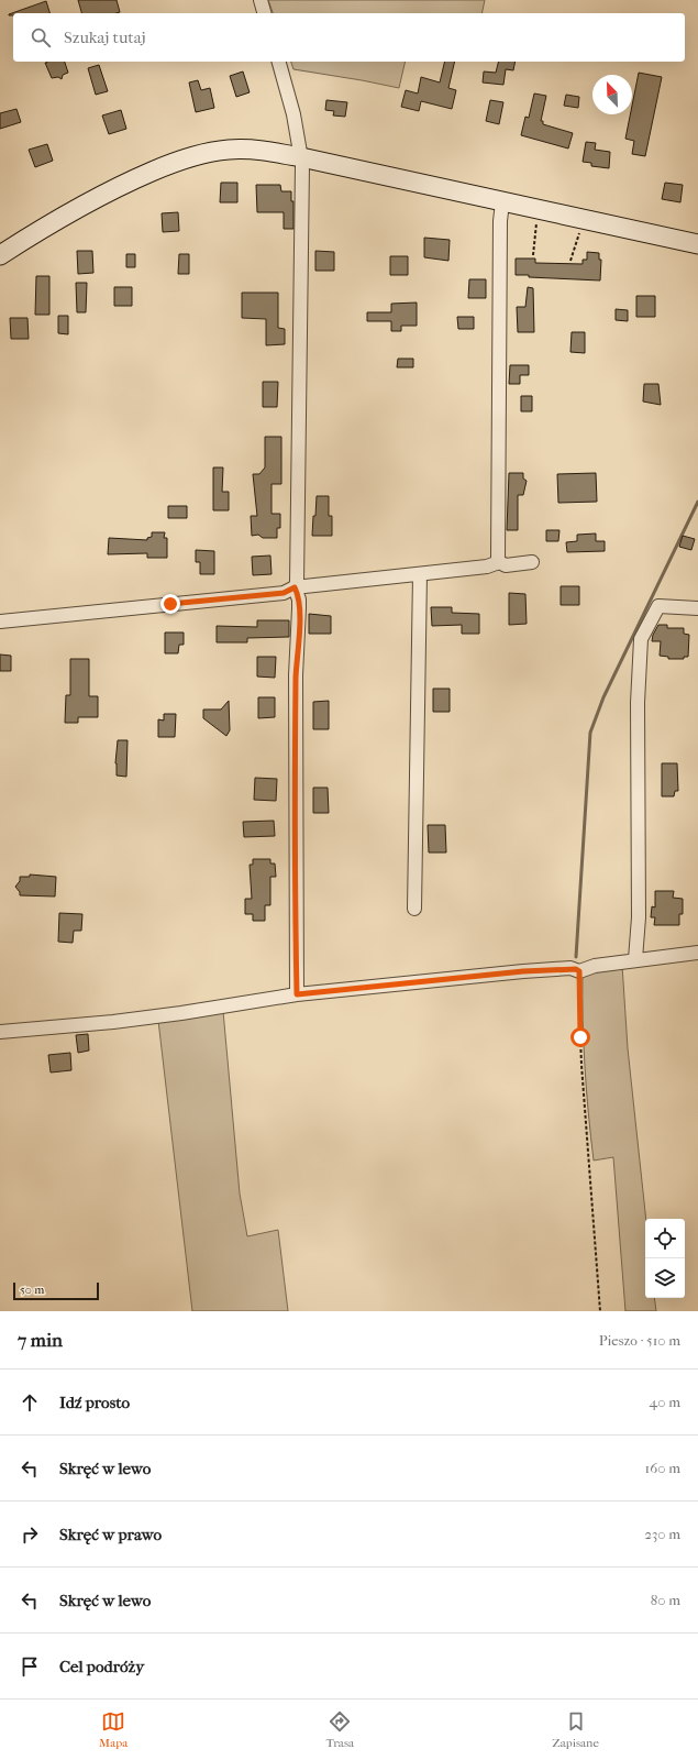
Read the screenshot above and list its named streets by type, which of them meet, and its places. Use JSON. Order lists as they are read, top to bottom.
{
  "scale_bar": "50 m",
  "north": "top left",
  "page": {
    "search": "Szukaj tutaj",
    "scale": "50 m",
    "heading": ["7 min", "Pieszo · 510 m"],
    "list": [
      ["Idź prosto", "40 m"],
      ["Skręć w lewo", "160 m"],
      ["Skręć w prawo", "230 m"],
      ["Skręć w lewo", "80 m"],
      "Cel podróży"
    ],
    "nav": ["Mapa", "Trasa", "Zapisane"]
  }
}
